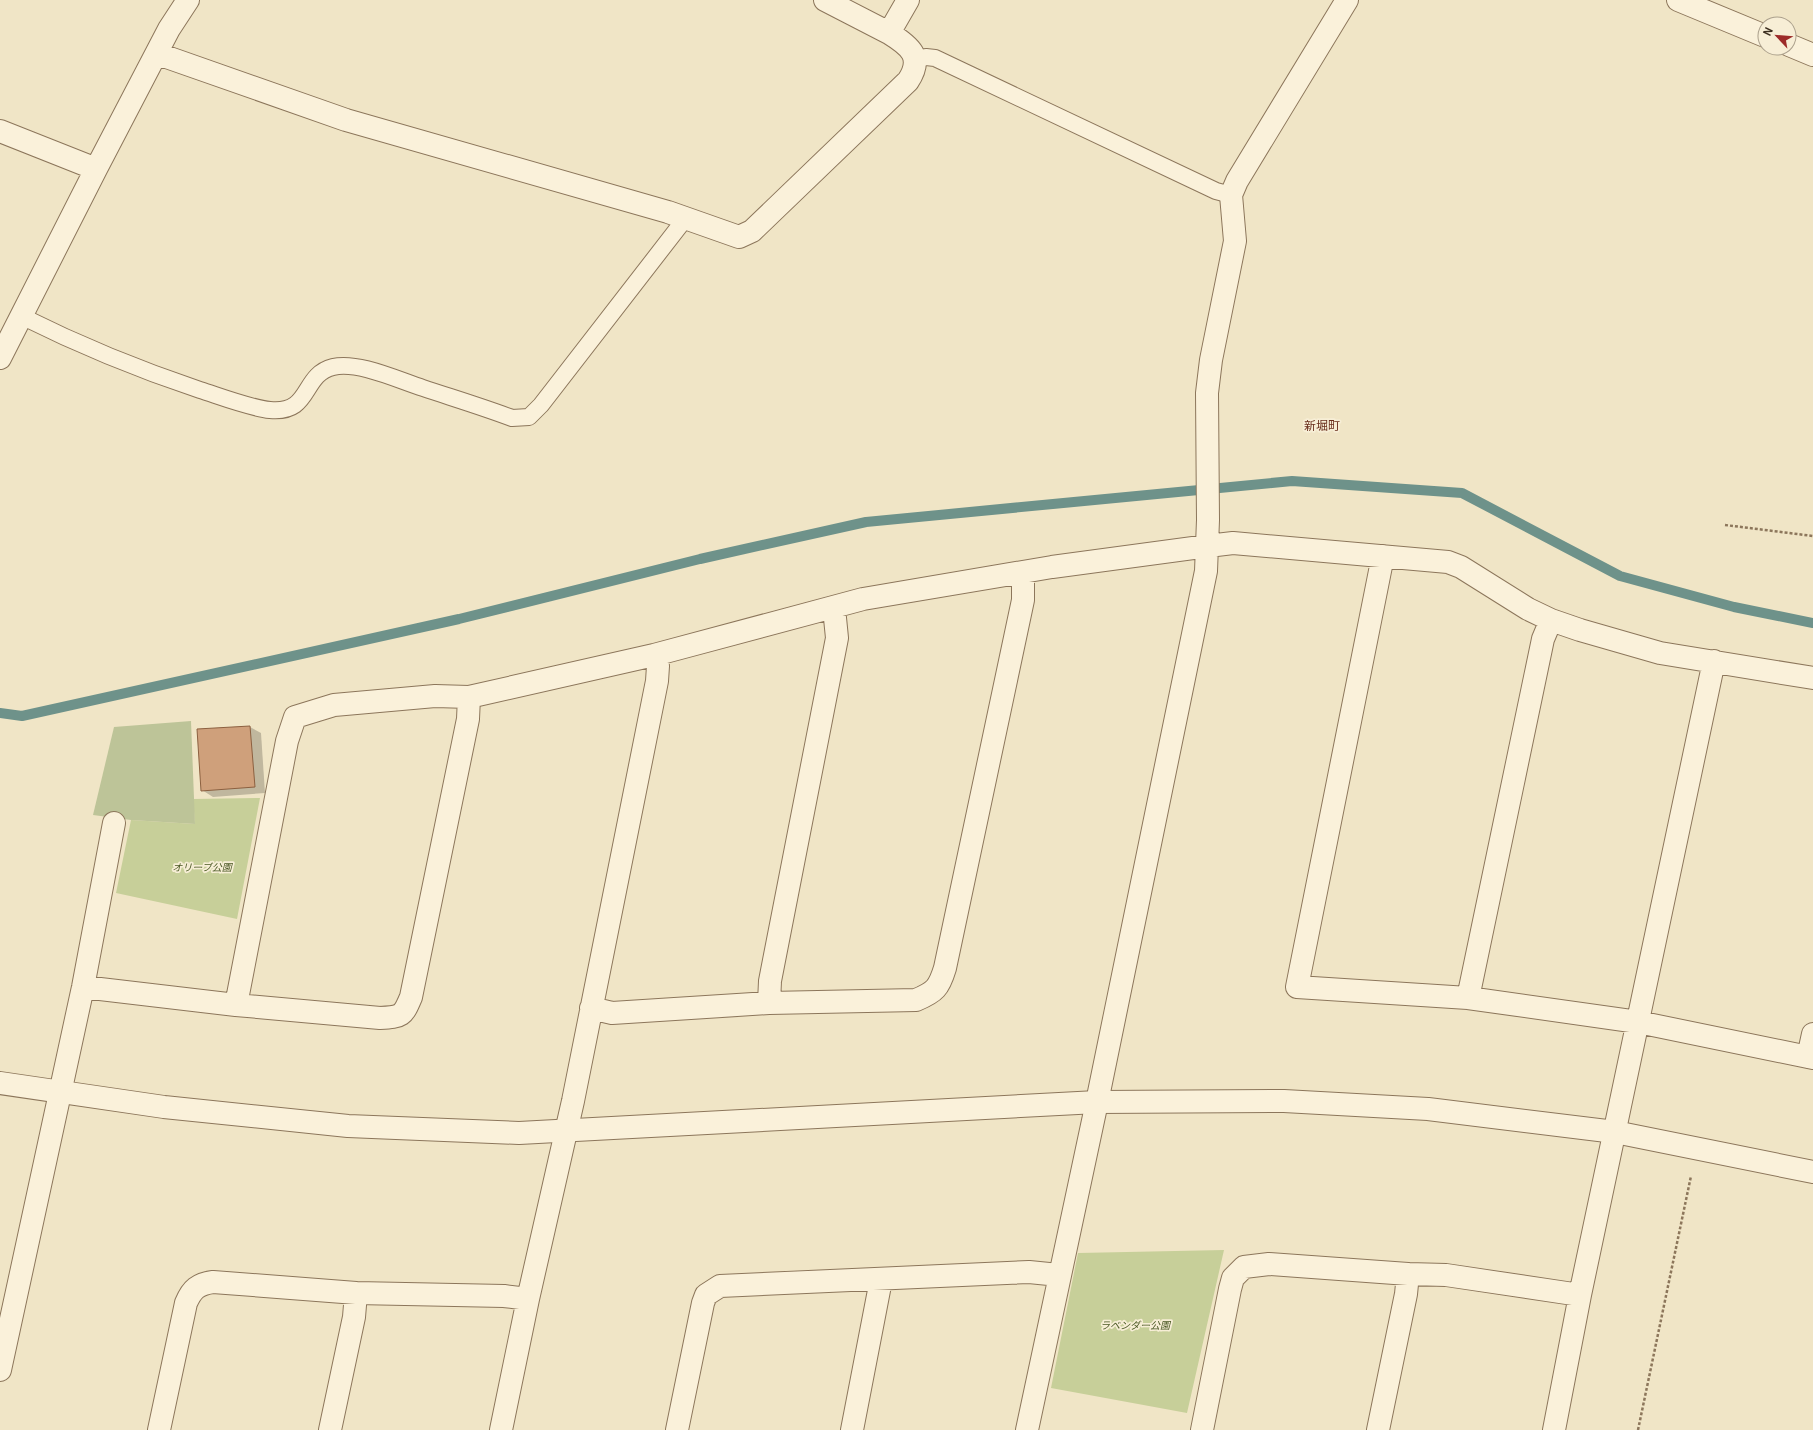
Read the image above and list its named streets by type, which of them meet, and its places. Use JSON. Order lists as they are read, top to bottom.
{
  "districts": ["新堀町"],
  "parks": ["オリーブ公園", "ラベンダー公園"],
  "north": "top left"
}
